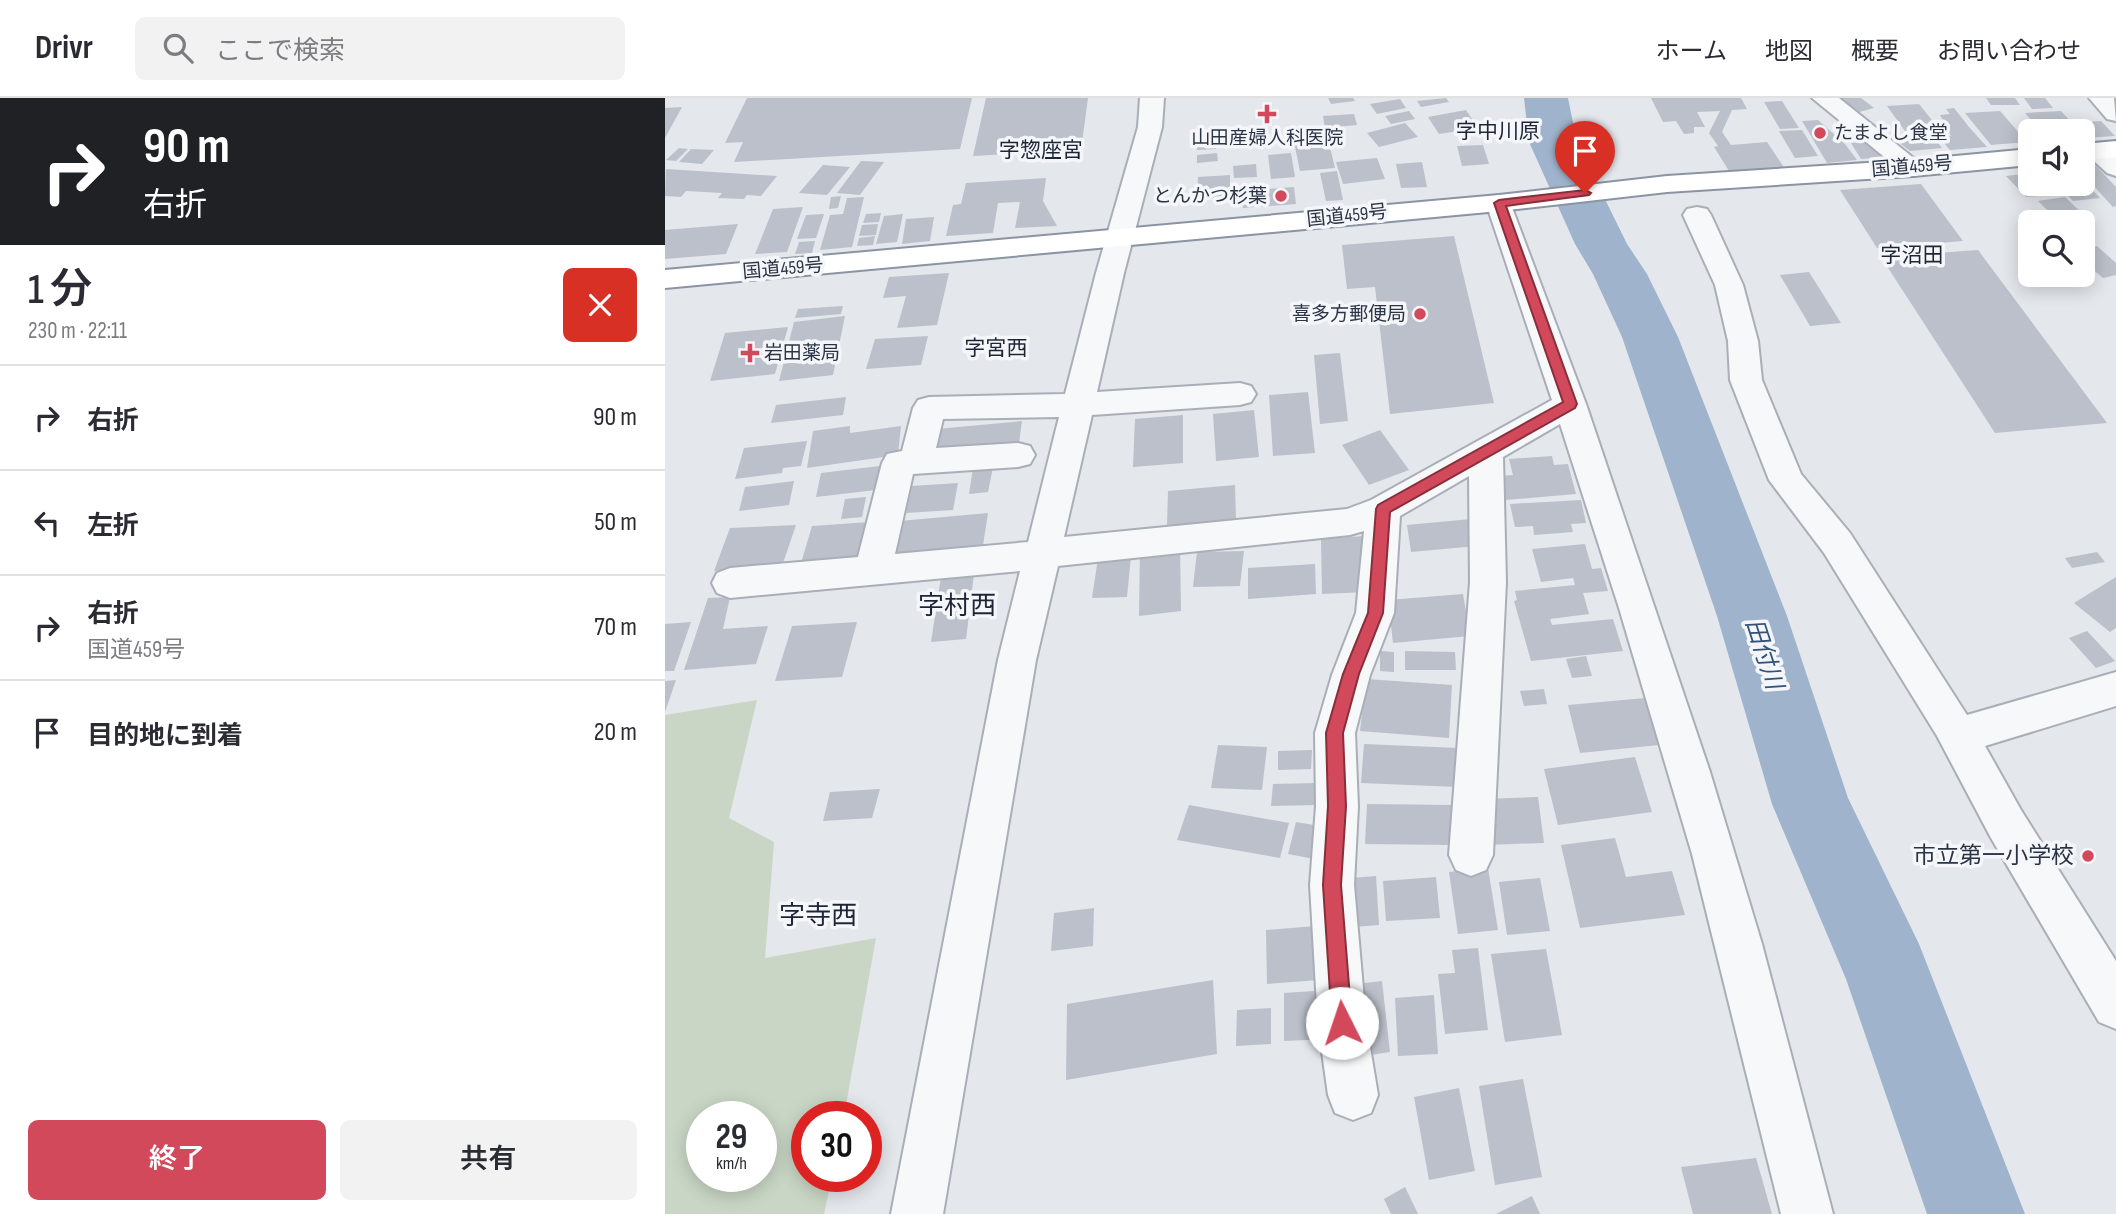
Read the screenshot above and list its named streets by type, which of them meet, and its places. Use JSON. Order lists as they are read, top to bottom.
{
  "streets": {
    "highway": ["国道459号"]
  },
  "districts": [
    "字中川原",
    "字惣座宮",
    "字沼田",
    "字宮西",
    "字村西",
    "字寺西"
  ],
  "water": ["田付川"],
  "places": {
    "health": ["山田産婦人科医院", "岩田薬局"],
    "other": [
      "たまよし食堂",
      "とんかつ杉葉",
      "喜多方郵便局",
      "市立第一小学校"
    ]
  },
  "page": {
    "header": "Drivr",
    "search": "ここで検索",
    "nav": [
      "ホーム",
      "地図",
      "概要",
      "お問い合わせ"
    ],
    "turn": ["90 m", "右折"],
    "heading": ["1 分", "230 m · 22:11"],
    "list": [
      {
        "name": "右折",
        "value": "90 m"
      },
      {
        "name": "左折",
        "value": "50 m"
      },
      {
        "name": "右折",
        "note": "国道459号",
        "value": "70 m"
      },
      {
        "name": "目的地に到着",
        "value": "20 m"
      }
    ],
    "speed": "29 km/h",
    "limit": "30",
    "buttons": ["終了", "共有"]
  }
}
